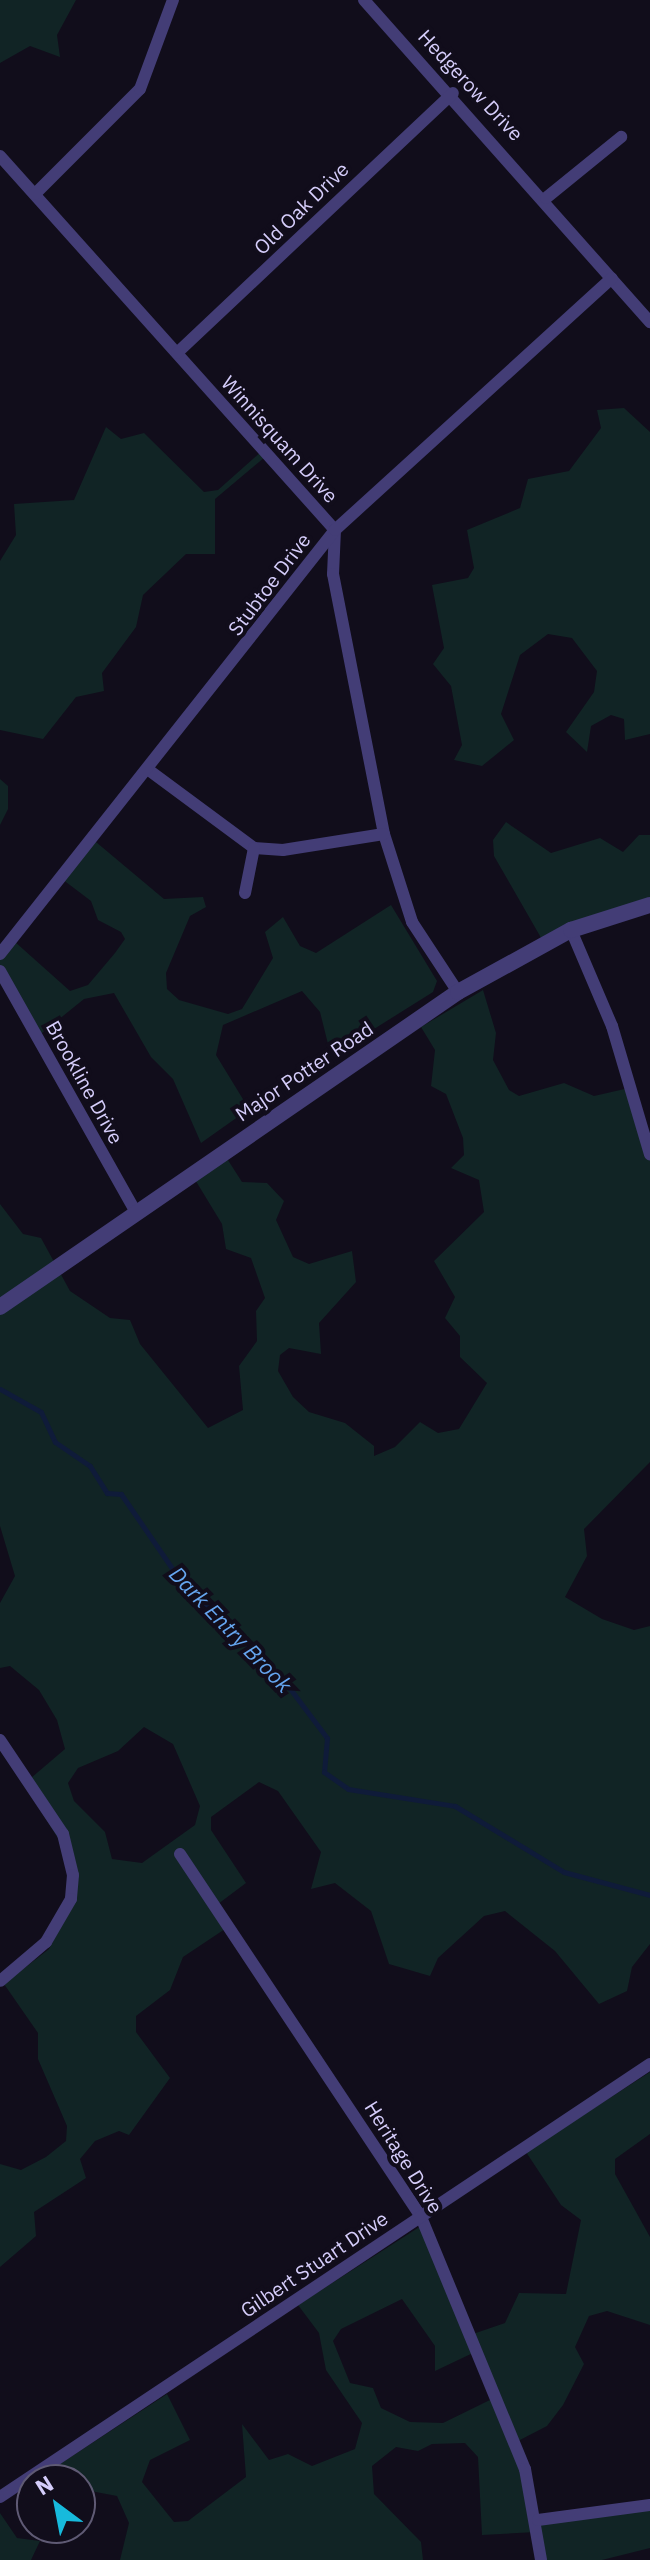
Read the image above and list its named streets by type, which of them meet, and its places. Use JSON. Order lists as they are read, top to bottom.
{
  "streets": {
    "street": [
      "Hedgerow Drive",
      "Old Oak Drive",
      "Winnisquam Drive",
      "Stubtoe Drive",
      "Major Potter Road",
      "Brookline Drive",
      "Heritage Drive",
      "Gilbert Stuart Drive"
    ]
  },
  "crossings": [
    ["Hedgerow Drive", "Old Oak Drive"],
    ["Hedgerow Drive", "Stubtoe Drive"],
    ["Old Oak Drive", "Winnisquam Drive"],
    ["Winnisquam Drive", "Stubtoe Drive"],
    ["Winnisquam Drive", "Major Potter Road"],
    ["Major Potter Road", "Brookline Drive"],
    ["Heritage Drive", "Gilbert Stuart Drive"]
  ],
  "water": ["Dark Entry Brook"],
  "north": "top left"
}
